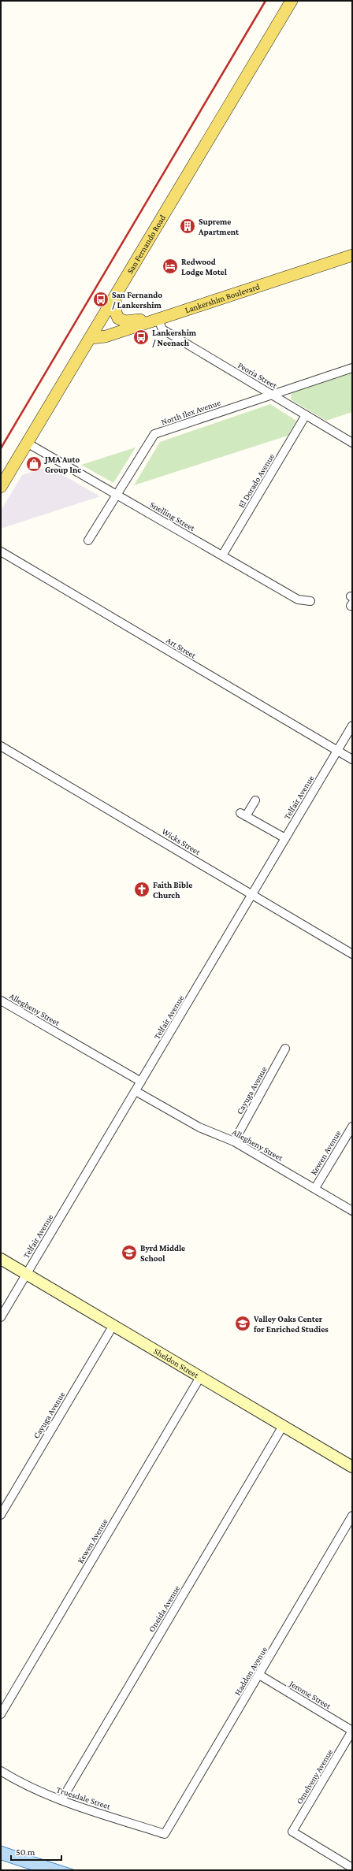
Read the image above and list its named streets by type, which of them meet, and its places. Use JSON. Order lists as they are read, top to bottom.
{
  "streets": {
    "main road": ["San Fernando Road", "Lankershim Boulevard", "Sheldon Street"],
    "street": [
      "Peoria Street",
      "North Ilex Avenue",
      "El Dorado Avenue",
      "Snelling Street",
      "Art Street",
      "Telfair Avenue",
      "Wicks Street",
      "Allegheny Street",
      "Cayuga Avenue",
      "Kewen Avenue",
      "Oneida Avenue",
      "Haddon Avenue",
      "Jerome Street",
      "Omelveny Avenue",
      "Truesdale Street"
    ]
  },
  "crossings": [
    ["San Fernando Road", "Lankershim Boulevard"],
    ["San Fernando Road", "Snelling Street"],
    ["Lankershim Boulevard", "Peoria Street"],
    ["Peoria Street", "North Ilex Avenue"],
    ["Peoria Street", "El Dorado Avenue"],
    ["North Ilex Avenue", "Snelling Street"],
    ["El Dorado Avenue", "Snelling Street"],
    ["Art Street", "Telfair Avenue"],
    ["Telfair Avenue", "Wicks Street"],
    ["Telfair Avenue", "Allegheny Street"],
    ["Telfair Avenue", "Sheldon Street"],
    ["Allegheny Street", "Cayuga Avenue"],
    ["Allegheny Street", "Kewen Avenue"],
    ["Cayuga Avenue", "Sheldon Street"],
    ["Kewen Avenue", "Sheldon Street"],
    ["Sheldon Street", "Oneida Avenue"],
    ["Oneida Avenue", "Truesdale Street"],
    ["Haddon Avenue", "Jerome Street"],
    ["Haddon Avenue", "Truesdale Street"],
    ["Jerome Street", "Omelveny Avenue"]
  ],
  "places": {
    "building": ["Supreme Apartment"],
    "hotel": ["Redwood Lodge Motel"],
    "bus stop": ["San Fernando / Lankershim", "Lankershim / Neenach"],
    "shop": ["JMA Auto Group Inc"],
    "church": ["Faith Bible Church"],
    "school or university": ["Byrd Middle School", "Valley Oaks Center for Enriched Studies"]
  },
  "scale_bar": "50 m"
}
